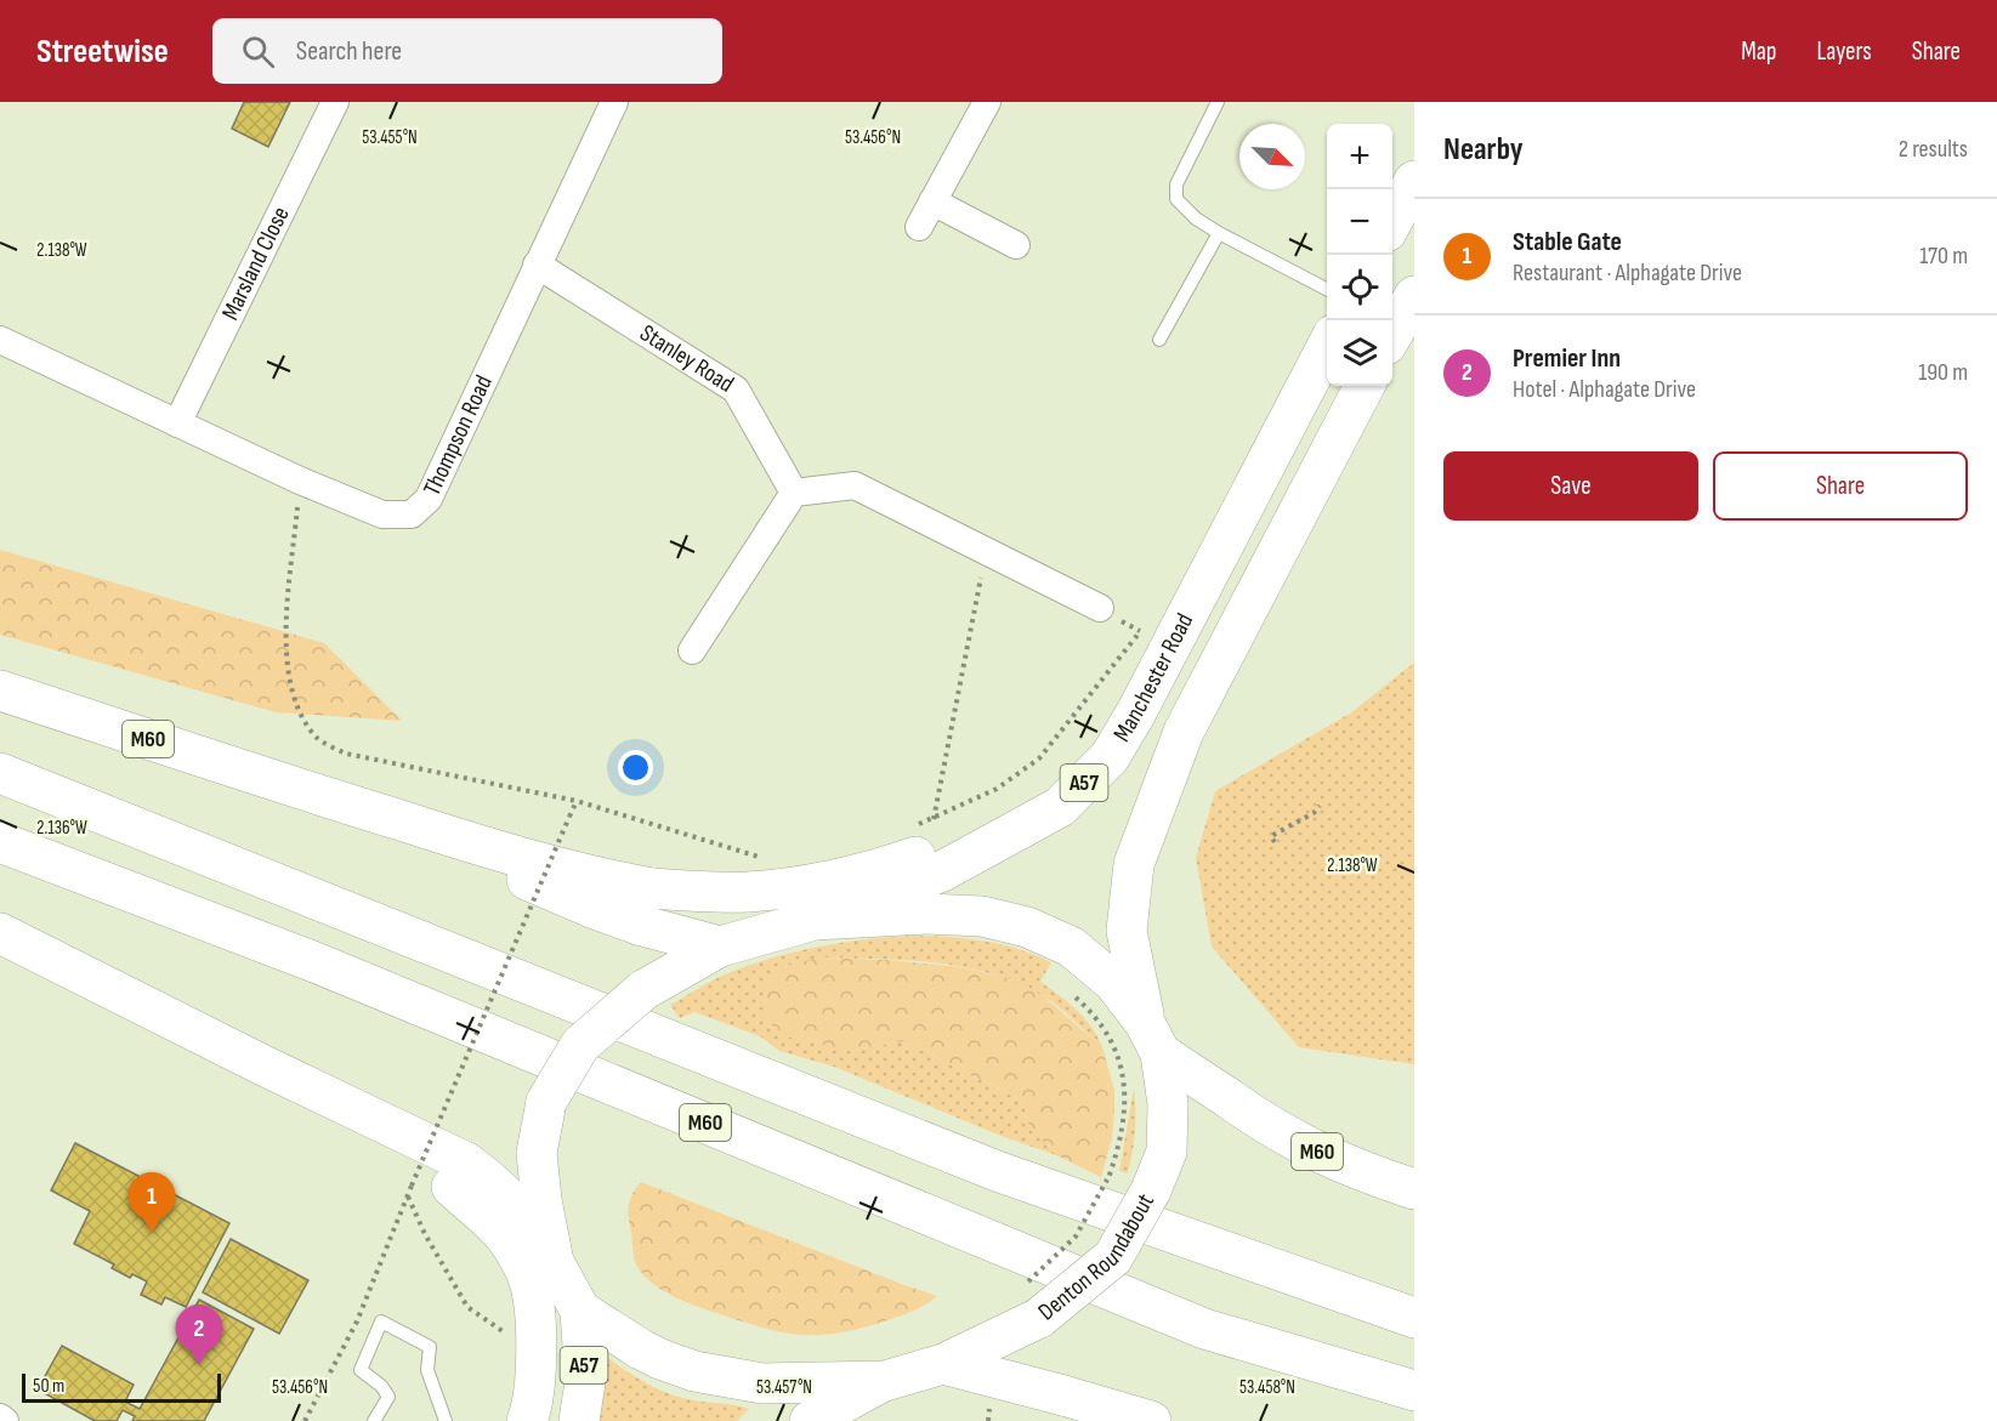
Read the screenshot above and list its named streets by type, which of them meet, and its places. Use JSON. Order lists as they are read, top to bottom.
{
  "streets": {
    "highway": [
      "Manchester Road",
      "M60",
      "A57",
      "Denton Roundabout"
    ],
    "street": ["Marsland Close", "Stanley Road", "Thompson Road"]
  },
  "crossings": [
    ["Marsland Close", "Thompson Road"],
    ["Stanley Road", "Thompson Road"],
    ["Manchester Road", "Denton Roundabout"],
    ["M60", "Denton Roundabout"],
    ["A57", "Denton Roundabout"]
  ],
  "scale_bar": "50 m",
  "north": "bottom right",
  "page": {
    "header": "Streetwise",
    "search": "Search here",
    "nav": ["Map", "Layers", "Share"],
    "heading": ["Nearby", "2 results"],
    "map_buttons": ["+", "−"],
    "list": [
      {
        "mark": "1",
        "name": "Stable Gate",
        "note": "Restaurant · Alphagate Drive",
        "value": "170 m"
      },
      {
        "mark": "2",
        "name": "Premier Inn",
        "note": "Hotel · Alphagate Drive",
        "value": "190 m"
      }
    ],
    "buttons": ["Save", "Share"],
    "pins": ["1", "2"],
    "scale": "50 m"
  },
  "coordinates": [
    "53.455°N",
    "53.456°N",
    "2.138°W",
    "2.136°W",
    "53.457°N",
    "53.458°N"
  ]
}
